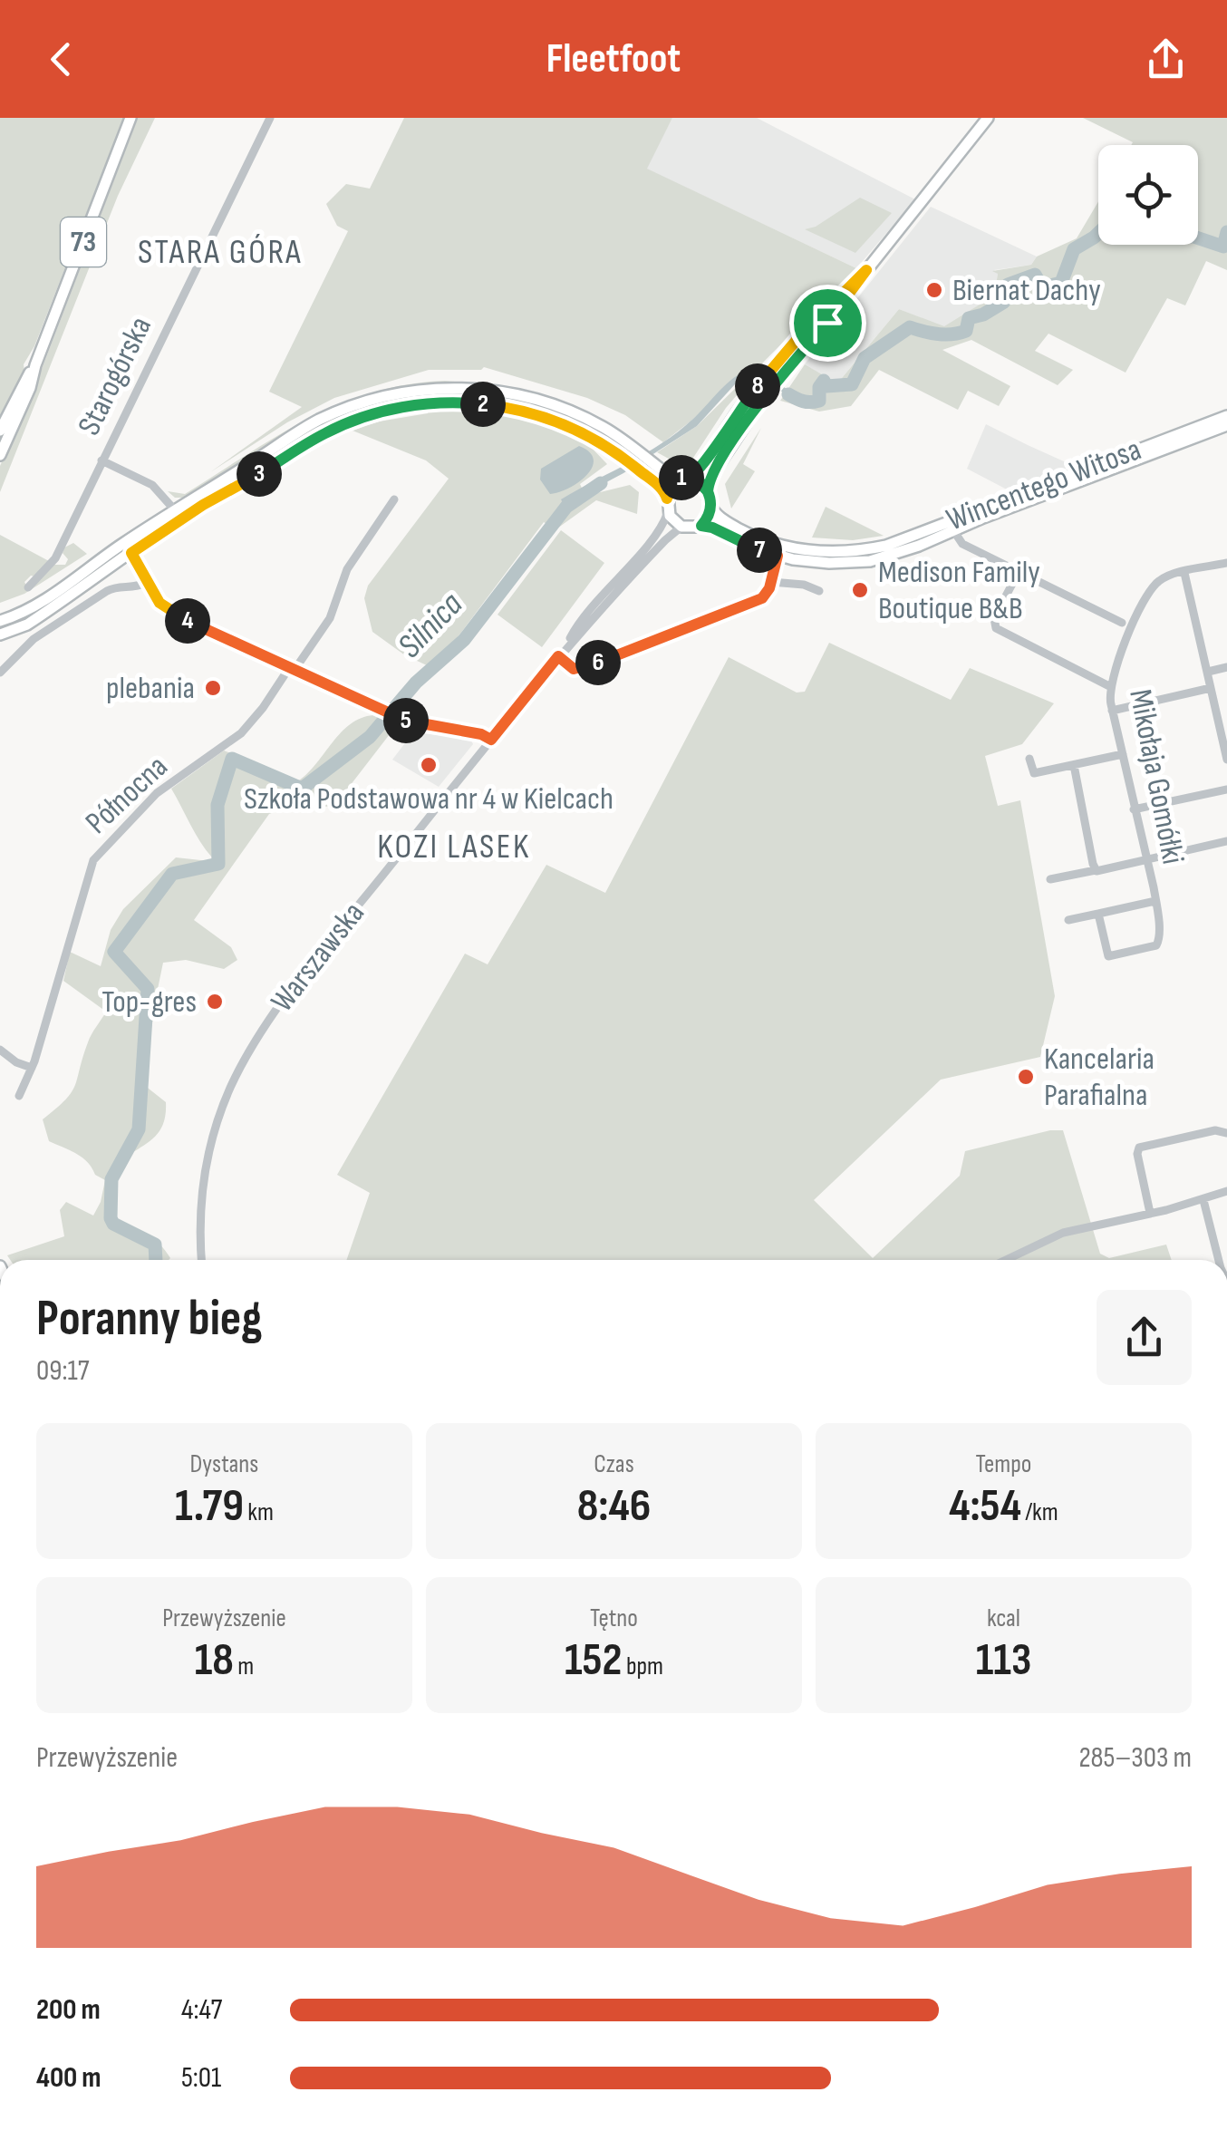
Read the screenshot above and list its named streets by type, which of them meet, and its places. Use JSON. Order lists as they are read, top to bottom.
{
  "streets": {
    "main road": ["73", "Wincentego Witosa"],
    "street": [
      "Starogórska",
      "Mikołaja Gomółki",
      "Północna",
      "Warszawska"
    ]
  },
  "crossings": [
    ["Wincentego Witosa", "Warszawska"]
  ],
  "districts": ["STARA GÓRA", "KOZI LASEK"],
  "water": ["Silnica"],
  "places": [
    "Biernat Dachy",
    "Medison Family Boutique B&B",
    "plebania",
    "Szkoła Podstawowa nr 4 w Kielcach",
    "Top-gres",
    "Kancelaria Parafialna"
  ],
  "page": {
    "header": "Fleetfoot",
    "pins": [
      "8",
      "2",
      "3",
      "1",
      "7",
      "4",
      "6",
      "5"
    ],
    "heading": ["Poranny bieg", "09:17"],
    "stats": [
      ["Dystans", "1.79 km"],
      ["Czas", "8:46"],
      ["Tempo", "4:54 /km"],
      ["Przewyższenie", "18 m"],
      ["Tętno", "152 bpm"],
      ["kcal", "113"]
    ],
    "chart": ["Przewyższenie", "285–303 m"],
    "list": [
      {
        "name": "200 m",
        "note": "4:47"
      },
      {
        "name": "400 m",
        "note": "5:01"
      }
    ]
  }
}
